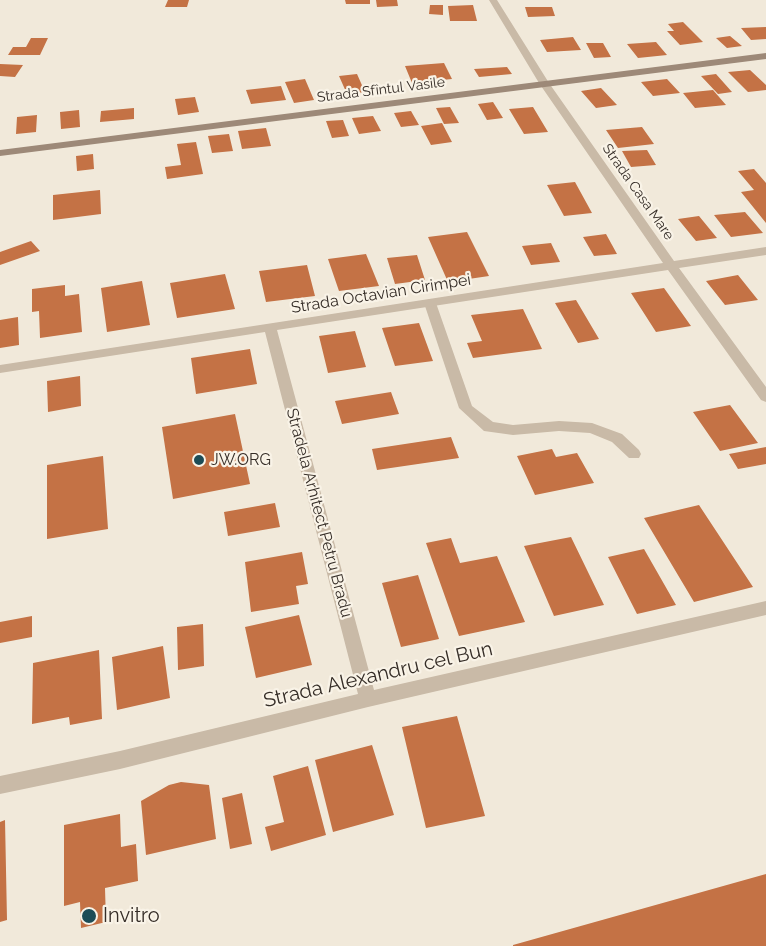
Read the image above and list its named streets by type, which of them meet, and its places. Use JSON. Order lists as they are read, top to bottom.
{
  "streets": {
    "street": [
      "Strada Sfîntul Vasile",
      "Strada Casa Mare",
      "Strada Octavian Cirimpei",
      "Stradela Arhitect Petru Bradu",
      "Strada Alexandru cel Bun"
    ]
  },
  "crossings": [
    ["Strada Sfîntul Vasile", "Strada Casa Mare"],
    ["Strada Casa Mare", "Strada Octavian Cirimpei"],
    ["Strada Octavian Cirimpei", "Stradela Arhitect Petru Bradu"],
    ["Stradela Arhitect Petru Bradu", "Strada Alexandru cel Bun"]
  ],
  "places": ["JW.ORG", "Invitro"]
}
